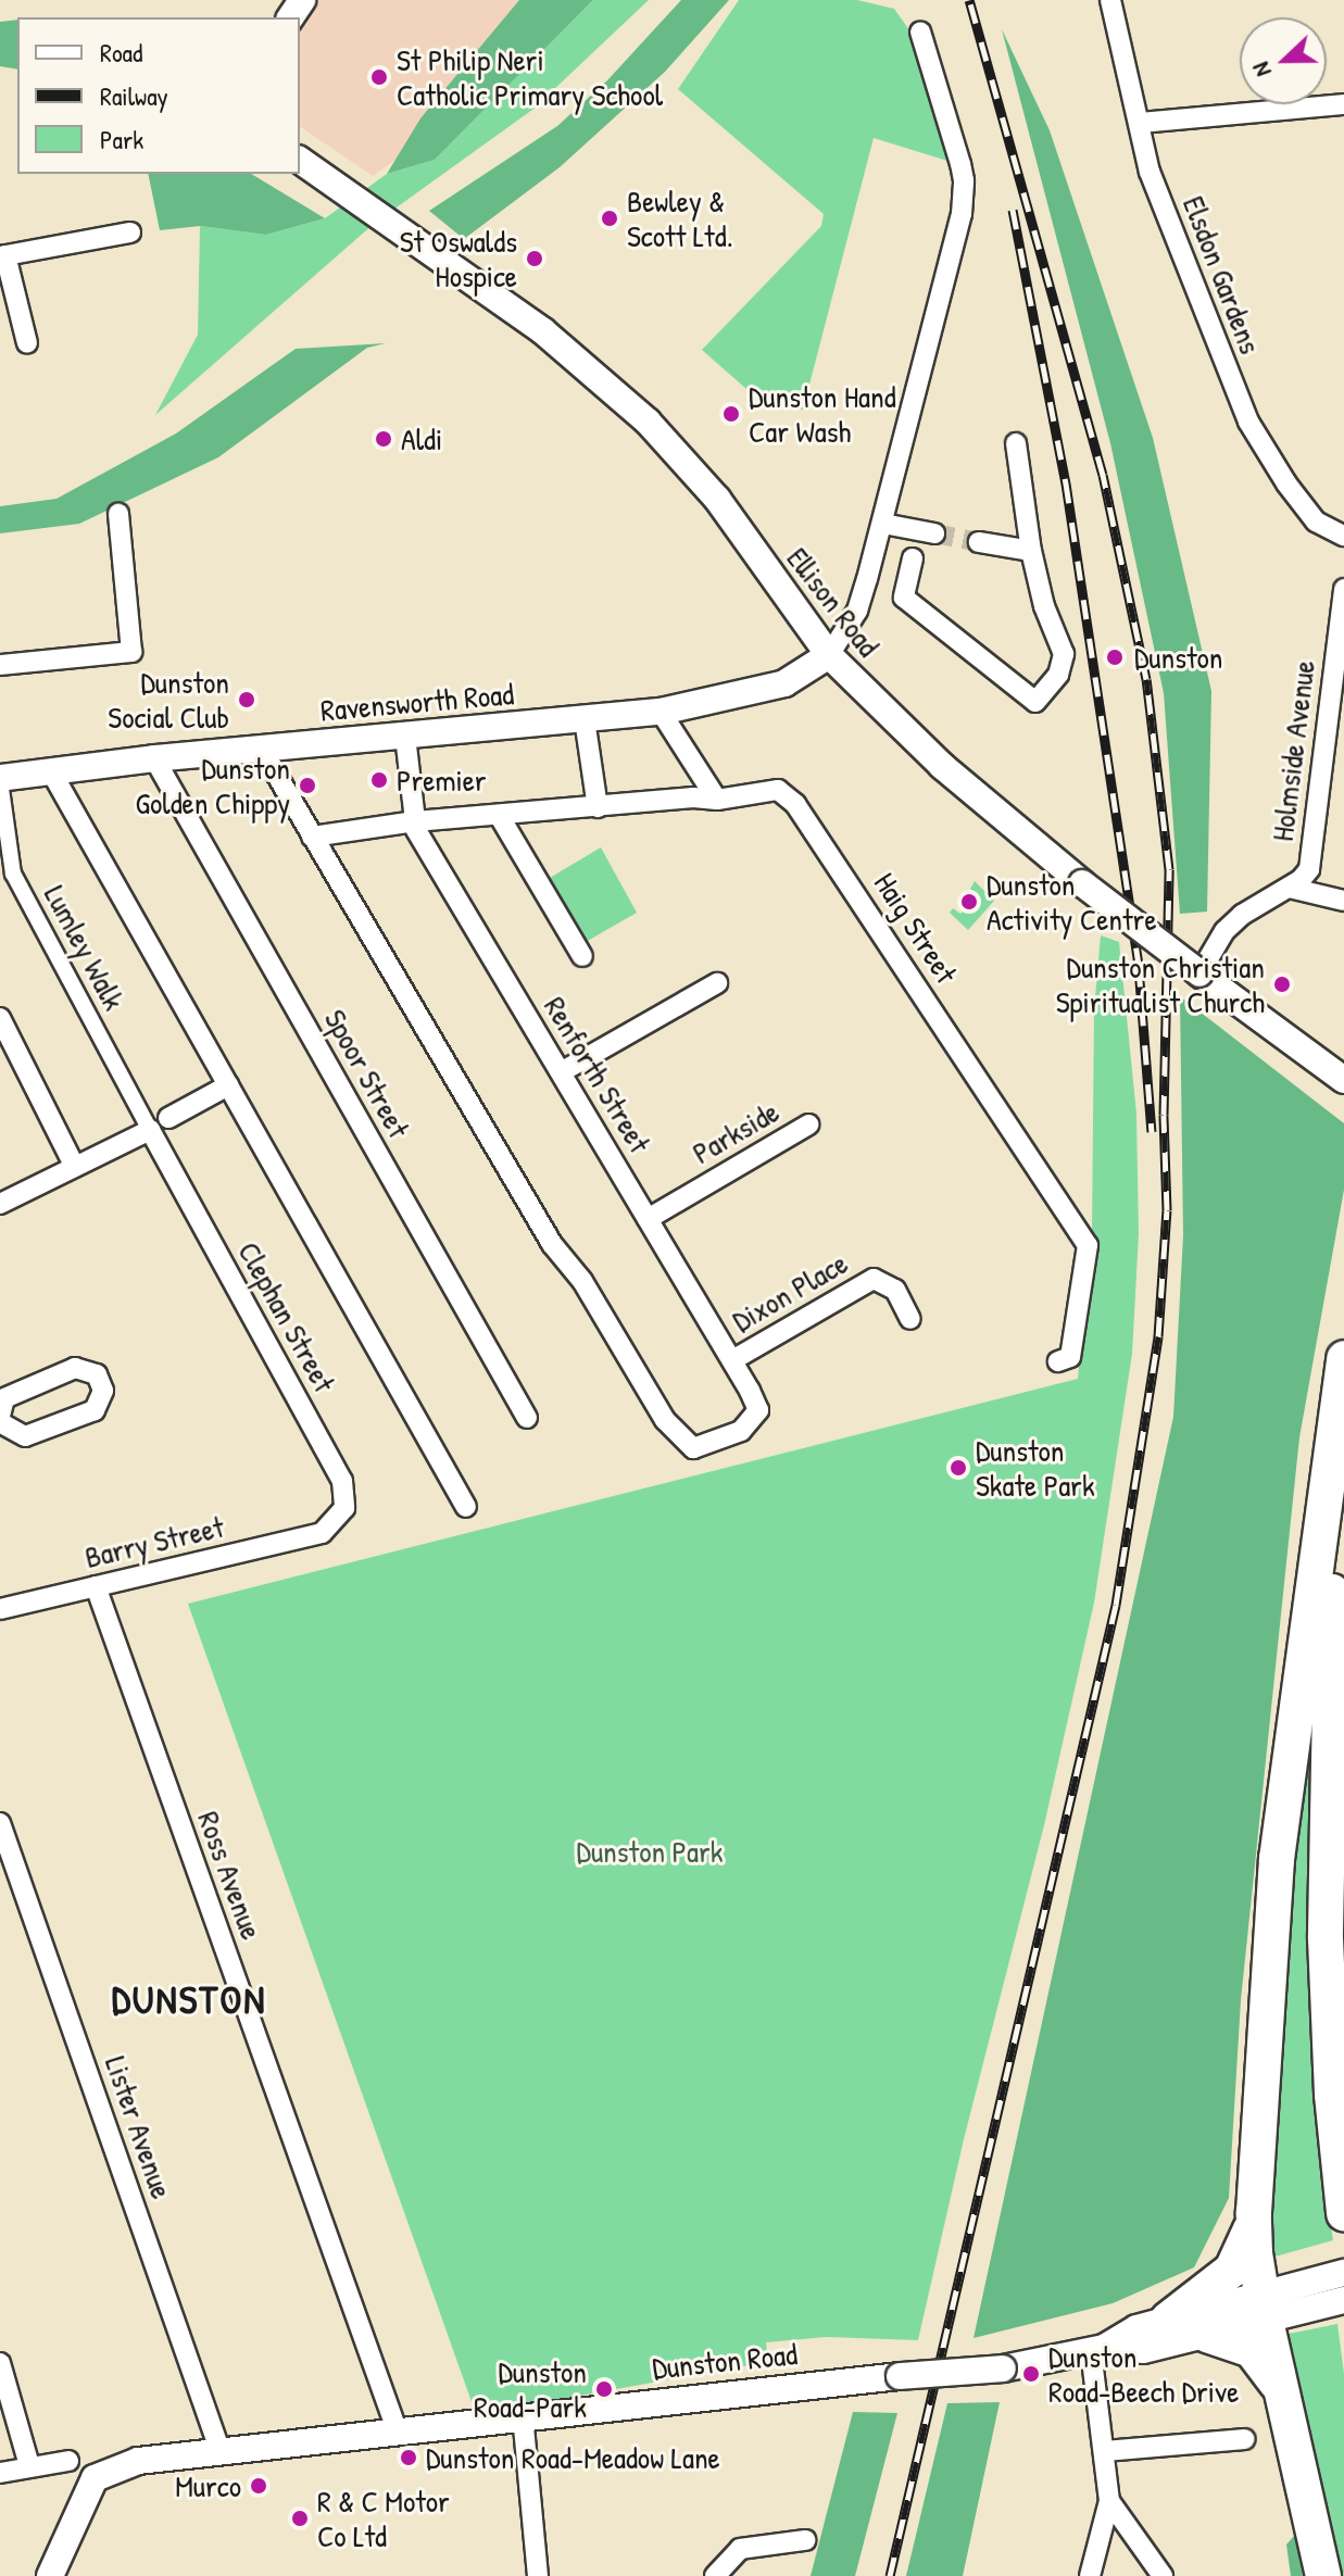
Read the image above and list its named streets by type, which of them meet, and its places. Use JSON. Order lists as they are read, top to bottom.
{
  "streets": {
    "street": [
      "Elsdon Gardens",
      "Ellison Road",
      "Ravensworth Road",
      "Holmside Avenue",
      "Haig Street",
      "Lumley Walk",
      "Spoor Street",
      "Renforth Street",
      "Parkside",
      "Dixon Place",
      "Clephan Street",
      "Barry Street",
      "Ross Avenue",
      "Lister Avenue",
      "Dunston Road"
    ]
  },
  "crossings": [
    ["Ellison Road", "Ravensworth Road"],
    ["Ellison Road", "Holmside Avenue"],
    ["Ravensworth Road", "Lumley Walk"],
    ["Ravensworth Road", "Spoor Street"],
    ["Ravensworth Road", "Renforth Street"],
    ["Haig Street", "Renforth Street"],
    ["Lumley Walk", "Clephan Street"],
    ["Renforth Street", "Parkside"],
    ["Renforth Street", "Dixon Place"],
    ["Clephan Street", "Barry Street"],
    ["Barry Street", "Ross Avenue"],
    ["Ross Avenue", "Dunston Road"],
    ["Lister Avenue", "Dunston Road"]
  ],
  "districts": ["DUNSTON"],
  "parks": ["Dunston Park"],
  "places": [
    "St Philip Neri Catholic Primary School",
    "Bewley & Scott Ltd.",
    "St Oswalds Hospice",
    "Dunston Hand Car Wash",
    "Aldi",
    "Dunston",
    "Dunston Social Club",
    "Premier",
    "Dunston Golden Chippy",
    "Dunston Activity Centre",
    "Dunston Christian Spiritualist Church",
    "Dunston Skate Park",
    "Dunston Road-Beech Drive",
    "Dunston Road-Park",
    "Dunston Road-Meadow Lane",
    "Murco",
    "R & C Motor Co Ltd"
  ],
  "legend": ["Road", "Railway", "Park"],
  "north": "left"
}
